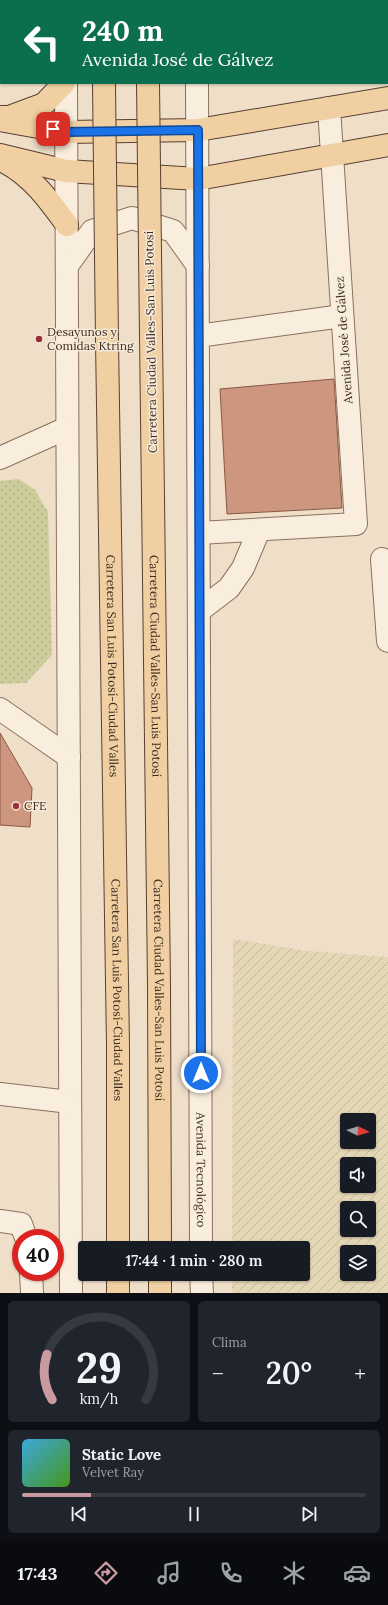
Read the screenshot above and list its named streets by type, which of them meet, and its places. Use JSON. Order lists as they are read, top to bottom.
{
  "streets": {
    "main road": ["Carretera Ciudad Valles-San Luis Potosí", "Carretera San Luis Potosí-Ciudad Valles"],
    "street": ["Avenida José de Gálvez", "Avenida Tecnológico"]
  },
  "places": ["Desayunos y Comidas Ktring", "CFE"],
  "north": "right",
  "page": {
    "turn": ["240 m", "Avenida José de Gálvez"],
    "limit": "40",
    "trip": "17:44 · 1 min · 280 m",
    "tile": "Clima",
    "heat": ["−", "20°", "+"],
    "song": ["Static Love", "Velvet Ray"],
    "tabs": "17:43",
    "gauge": ["29", "km/h"]
  }
}
